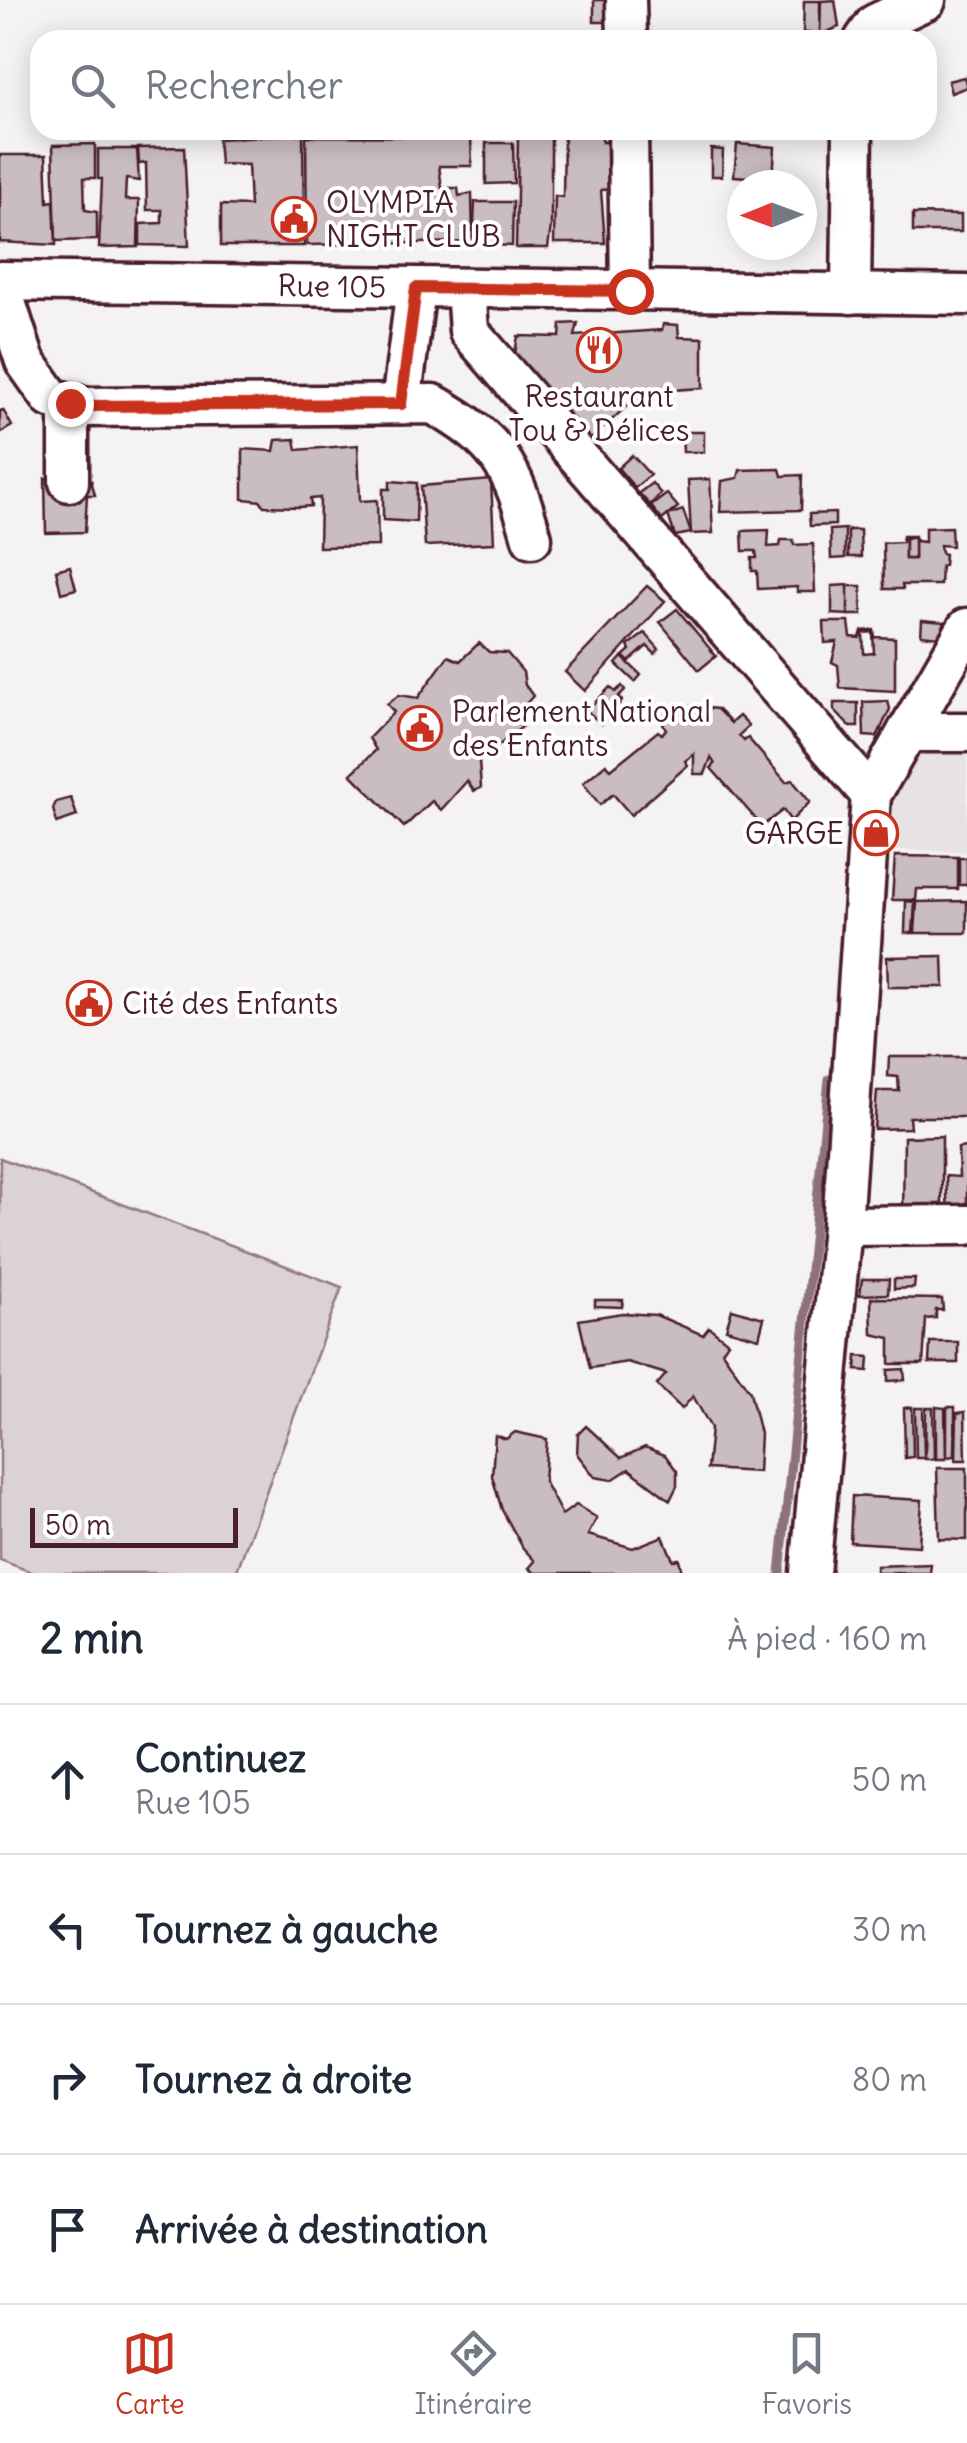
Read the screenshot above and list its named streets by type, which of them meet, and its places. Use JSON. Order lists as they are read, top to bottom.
{
  "streets": {
    "street": ["Rue 105"]
  },
  "places": {
    "public building": ["OLYMPIA NIGHT CLUB", "Parlement National des Enfants", "Cité des Enfants"],
    "restaurant": ["Restaurant Tou & Délices"],
    "shop": ["GARGE"]
  },
  "scale_bar": "50 m",
  "north": "left",
  "page": {
    "search": "Rechercher",
    "scale": "50 m",
    "heading": ["2 min", "À pied · 160 m"],
    "list": [
      ["Continuez", "Rue 105", "50 m"],
      ["Tournez à gauche", "30 m"],
      ["Tournez à droite", "80 m"],
      "Arrivée à destination"
    ],
    "nav": ["Carte", "Itinéraire", "Favoris"]
  }
}
